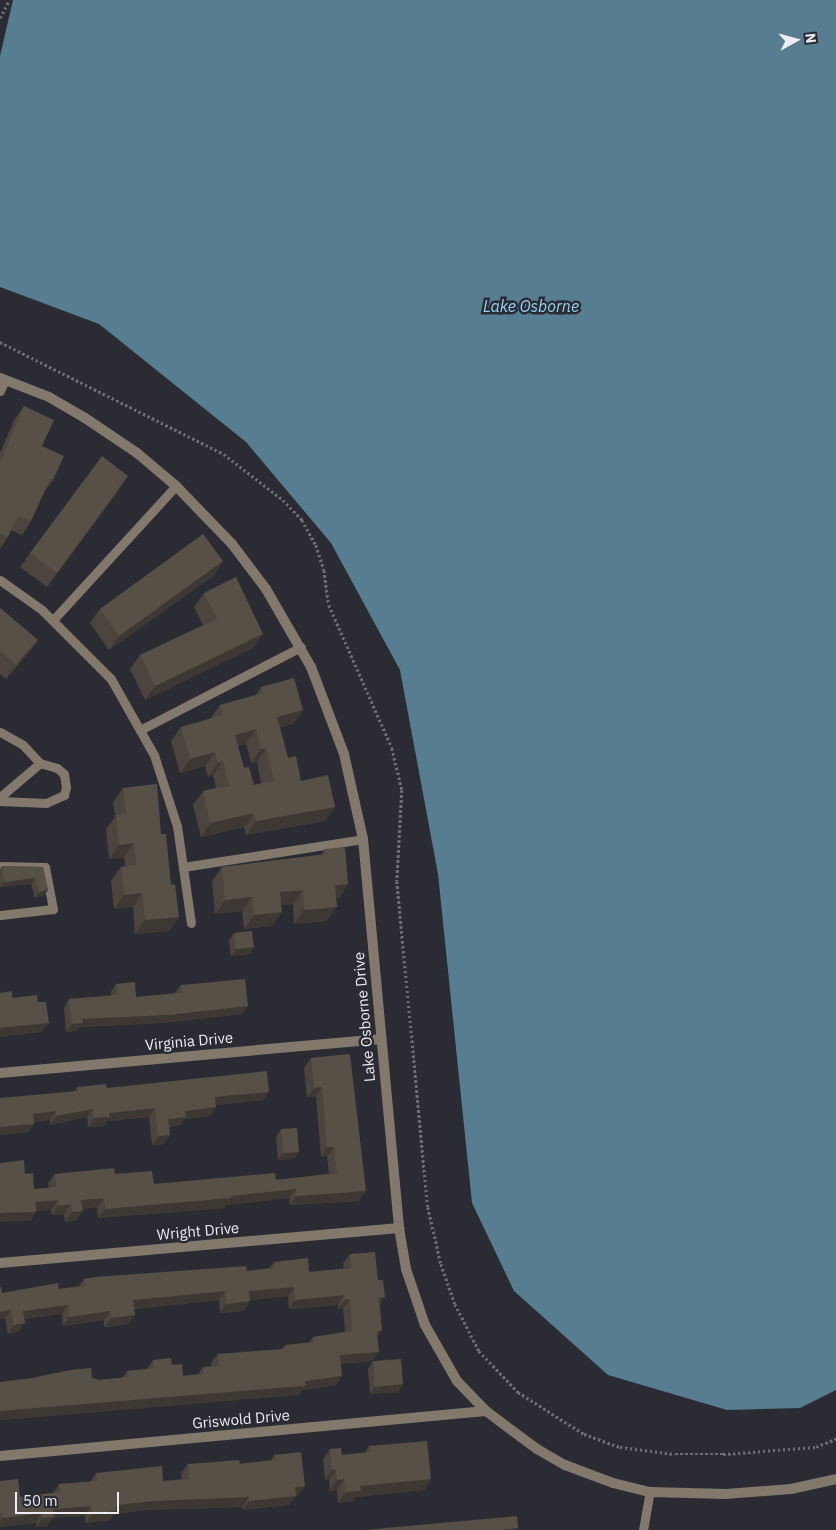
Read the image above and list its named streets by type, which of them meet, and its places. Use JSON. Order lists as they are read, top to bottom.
{
  "streets": {
    "street": [
      "Lake Osborne Drive",
      "Virginia Drive",
      "Wright Drive",
      "Griswold Drive"
    ]
  },
  "crossings": [
    ["Lake Osborne Drive", "Virginia Drive"],
    ["Lake Osborne Drive", "Wright Drive"],
    ["Lake Osborne Drive", "Griswold Drive"]
  ],
  "water": ["Lake Osborne"],
  "scale_bar": "50 m",
  "north": "right"
}
